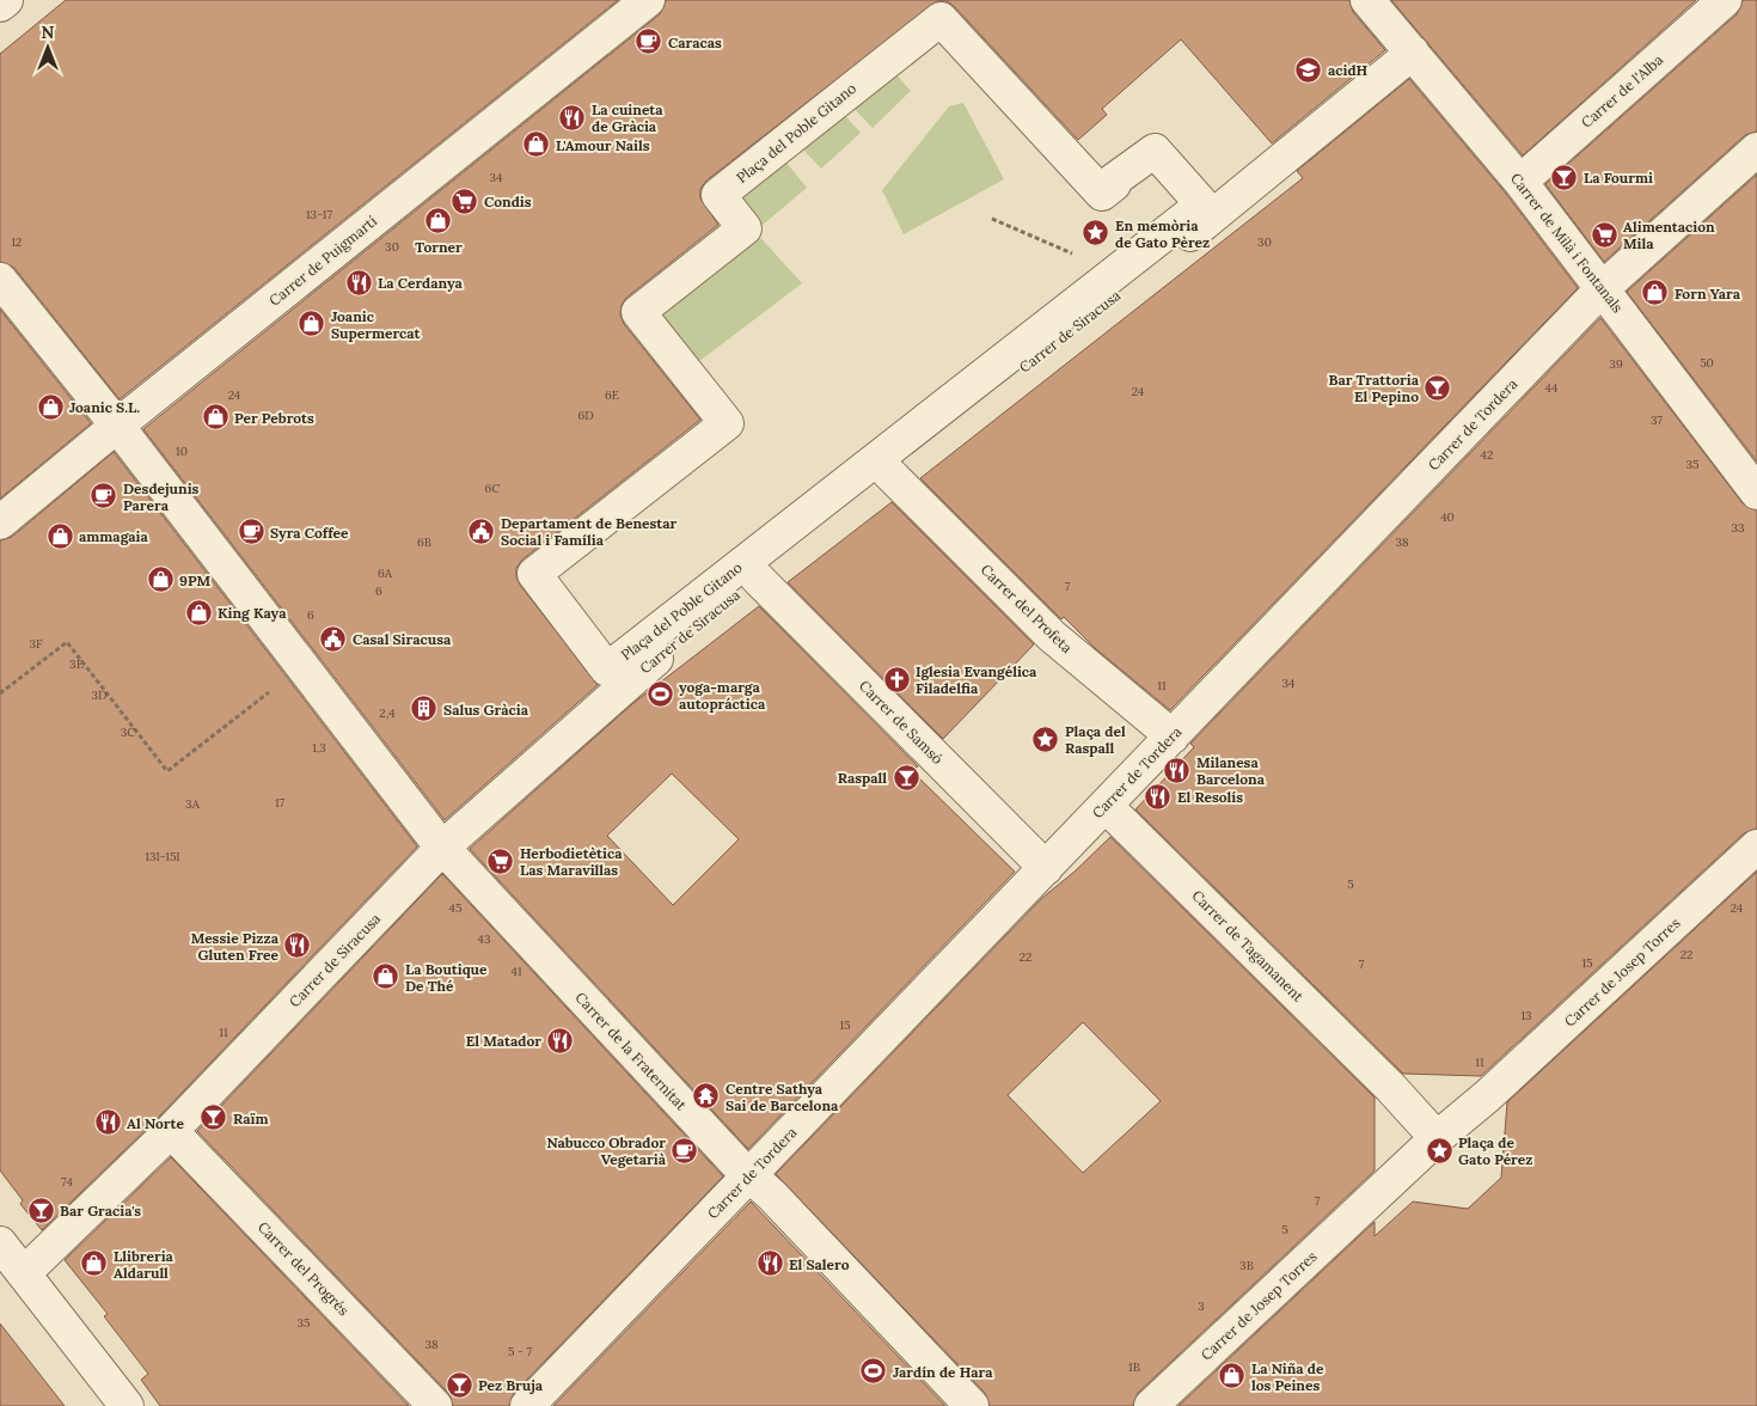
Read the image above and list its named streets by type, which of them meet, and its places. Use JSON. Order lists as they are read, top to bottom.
{
  "streets": {
    "street": [
      "Carrer de l'Alba",
      "Plaça del Poble Gitano",
      "Carrer de Milà i Fontanals",
      "Carrer de Puigmartí",
      "Carrer de Siracusa",
      "Carrer de Tordera",
      "Carrer del Profeta",
      "Carrer de Samsó",
      "Carrer de Tagamanent",
      "Carrer de Josep Torres",
      "Carrer de la Fraternitat",
      "Carrer del Progrés"
    ]
  },
  "crossings": [
    ["Carrer de l'Alba", "Carrer de Milà i Fontanals"],
    ["Carrer de Milà i Fontanals", "Carrer de Siracusa"],
    ["Carrer de Milà i Fontanals", "Carrer de Tordera"],
    ["Carrer de Puigmartí", "Carrer de la Fraternitat"],
    ["Carrer de Siracusa", "Carrer del Profeta"],
    ["Carrer de Siracusa", "Carrer de Samsó"],
    ["Carrer de Siracusa", "Carrer de la Fraternitat"],
    ["Carrer de Siracusa", "Carrer del Progrés"],
    ["Carrer de Tordera", "Carrer del Profeta"],
    ["Carrer de Tordera", "Carrer de Samsó"],
    ["Carrer de Tordera", "Carrer de Tagamanent"],
    ["Carrer de Tordera", "Carrer de la Fraternitat"],
    ["Carrer de Tagamanent", "Carrer de Josep Torres"]
  ],
  "places": {
    "cafe": [
      "Caracas",
      "Desdejunis Parera",
      "Syra Coffee",
      "Nabucco Obrador Vegetarià"
    ],
    "school or university": ["acidH"],
    "restaurant": [
      "La cuineta de Gràcia",
      "La Cerdanya",
      "Milanesa Barcelona",
      "El Resolís",
      "Messie Pizza Gluten Free",
      "El Matador",
      "Al Norte",
      "El Salero"
    ],
    "shop": [
      "L'Amour Nails",
      "Torner",
      "Forn Yara",
      "Joanic Supermercat",
      "Joanic S.L.",
      "Per Pebrots",
      "ammagaia",
      "9PM",
      "King Kaya",
      "La Boutique De Thé",
      "Llibreria Aldarull",
      "La Niña de los Peines"
    ],
    "bar": [
      "La Fourmi",
      "Bar Trattoria El Pepino",
      "Raspall",
      "Raïm",
      "Bar Gracia's",
      "Pez Bruja"
    ],
    "supermarket": ["Condis", "Alimentacion Mila", "Herbodietètica Las Maravillas"],
    "place": ["En memòria de Gato Pèrez", "Plaça del Raspall", "Plaça de Gato Pérez"],
    "public building": ["Departament de Benestar Social i Família", "Casal Siracusa"],
    "church": ["Iglesia Evangélica Filadelfia"],
    "sports": ["yoga-marga autopráctica", "Jardín de Hara"],
    "building": ["Salus Gràcia"],
    "temple": ["Centre Sathya Sai de Barcelona"]
  },
  "house_numbers": [
    "34",
    "13-17",
    "12",
    "30",
    "30",
    "50",
    "39",
    "44",
    "24",
    "24",
    "6E",
    "6D",
    "37",
    "10",
    "42",
    "35",
    "6C",
    "40",
    "33",
    "6B",
    "38",
    "6A",
    "7",
    "6",
    "6",
    "3F",
    "3E",
    "34",
    "11",
    "3D",
    "2,4",
    "3C",
    "1,3",
    "17",
    "3A",
    "13I-15I",
    "5",
    "45",
    "24",
    "43",
    "22",
    "22",
    "15",
    "7",
    "41",
    "13",
    "15",
    "11",
    "11",
    "74",
    "7",
    "5",
    "3B",
    "3",
    "35",
    "38",
    "5 - 7",
    "1B"
  ],
  "north": "top"
}
